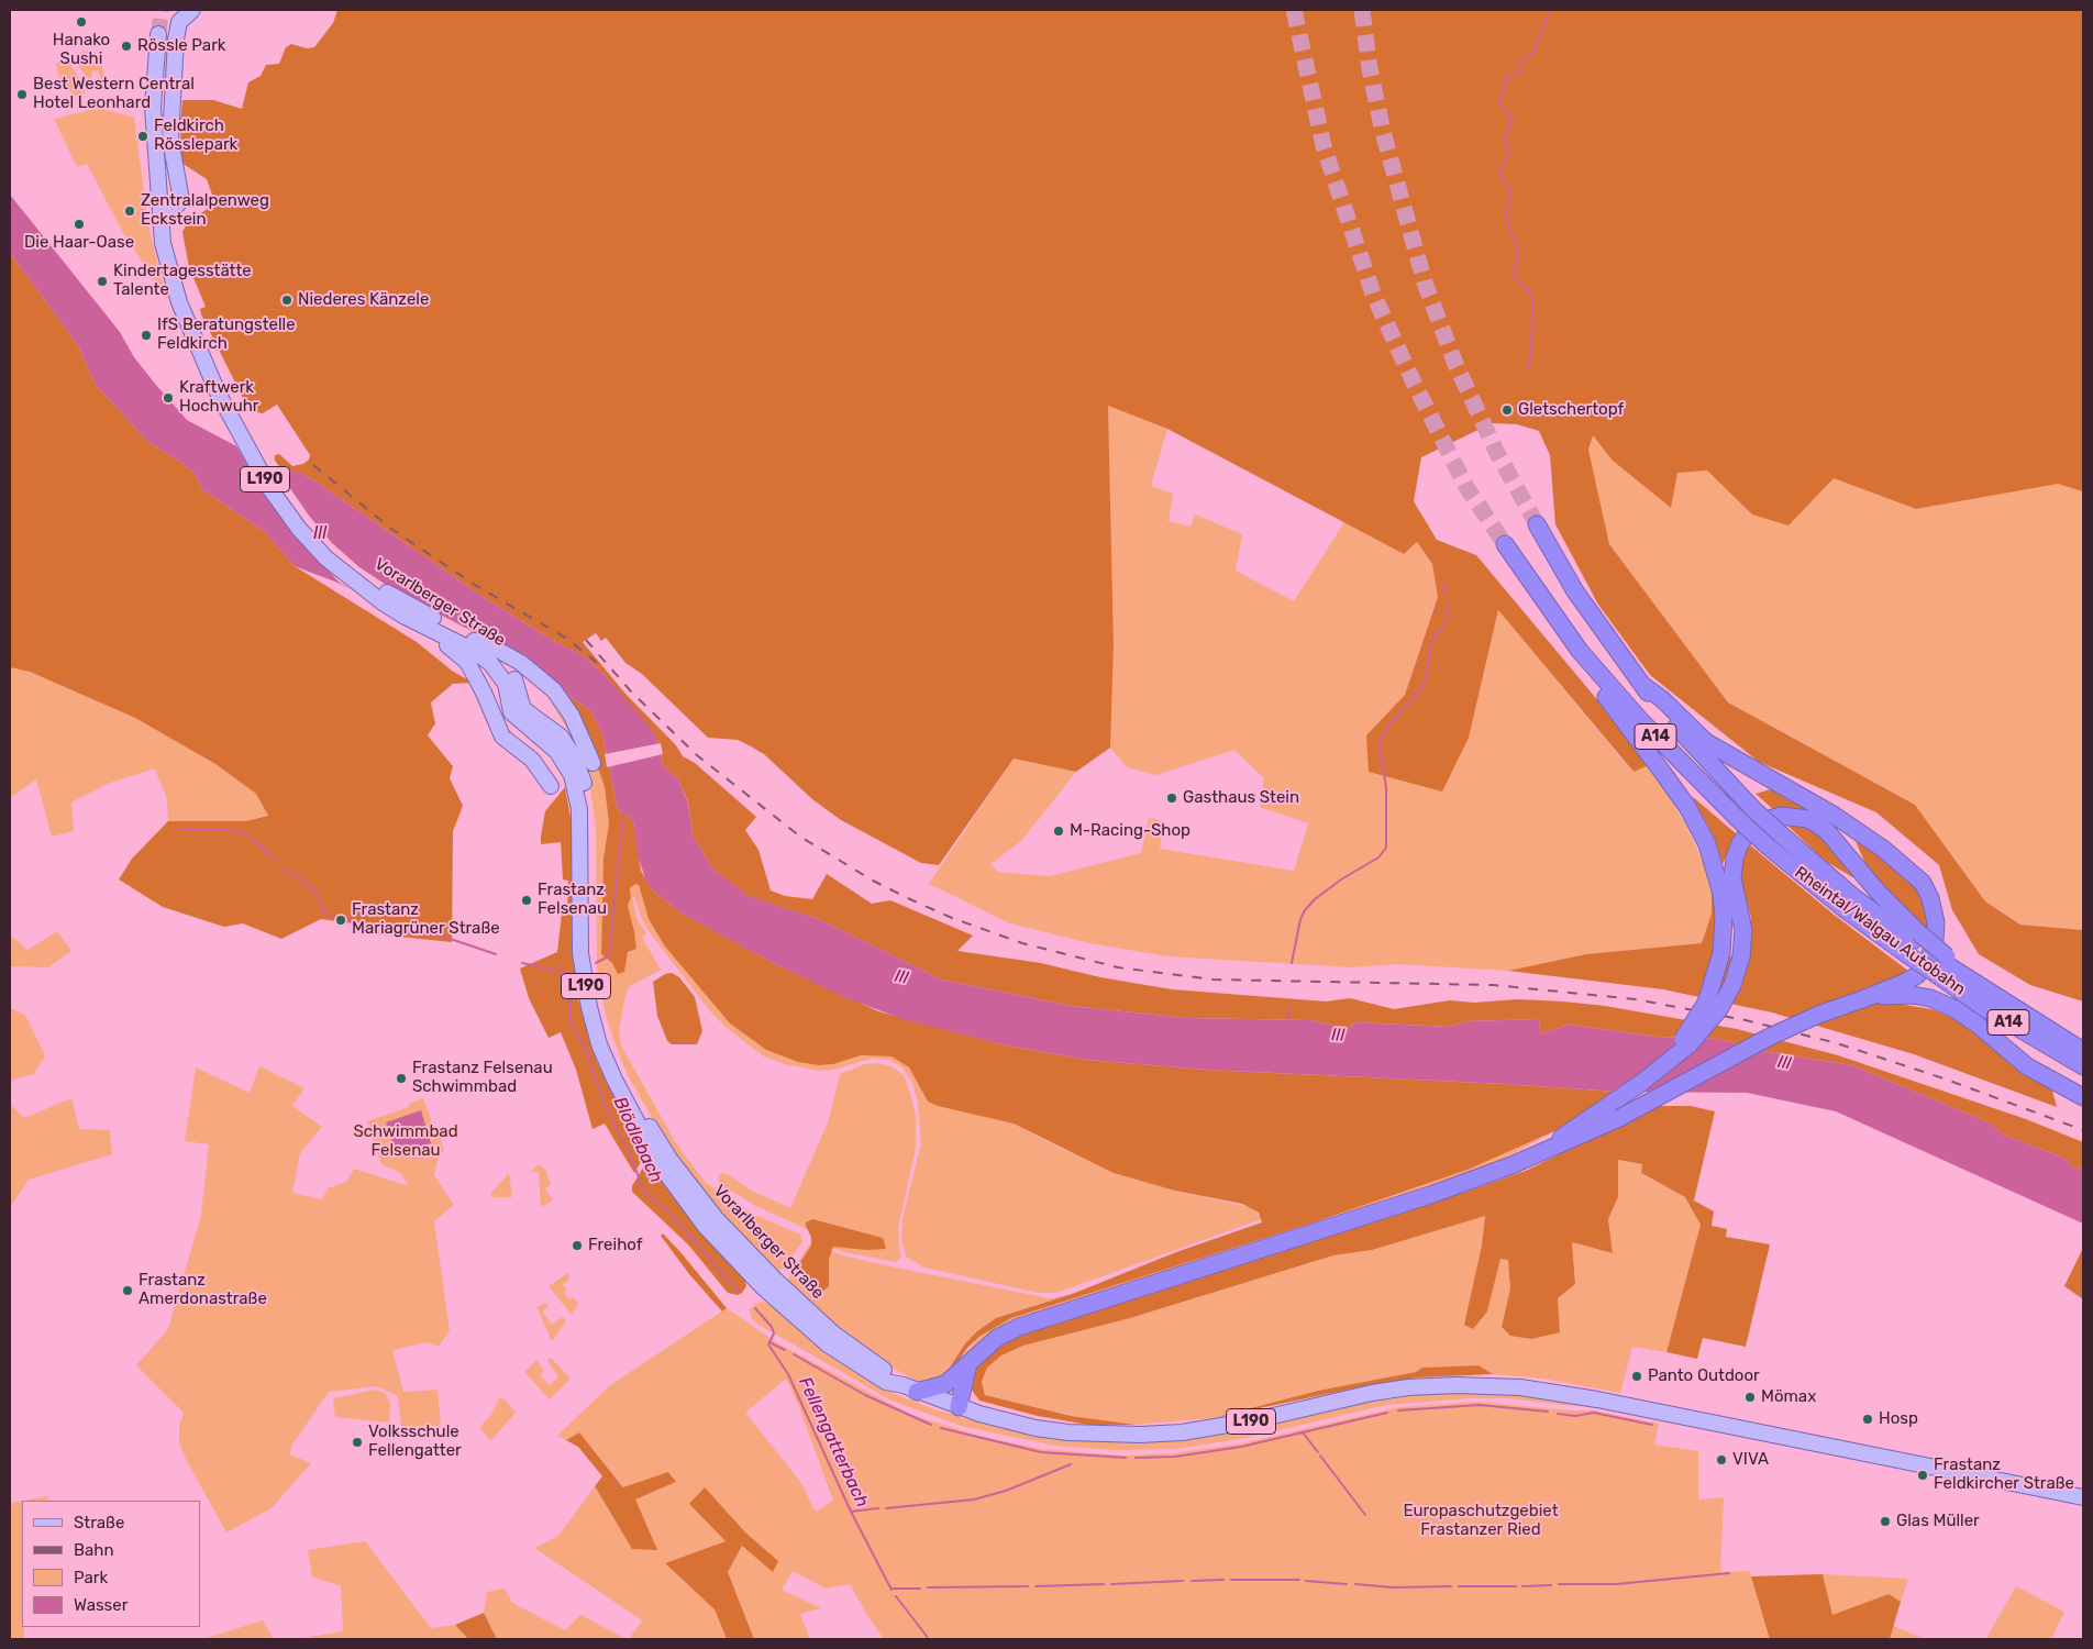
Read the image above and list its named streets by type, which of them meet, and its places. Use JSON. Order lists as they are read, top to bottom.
{
  "streets": {
    "highway": ["A14", "Rheintal/Walgau Autobahn"],
    "main road": ["L190", "Vorarlberger Straße"]
  },
  "water": ["Ill", "Blödlebach", "Fellengatterbach"],
  "parks": ["Schwimmbad Felsenau", "Europaschutzgebiet Frastanzer Ried"],
  "places": [
    "Hanako Sushi",
    "Rössle Park",
    "Best Western Central Hotel Leonhard",
    "Feldkirch Rösslepark",
    "Zentralalpenweg Eckstein",
    "Die Haar-Oase",
    "Kindertagesstätte Talente",
    "Niederes Känzele",
    "IfS Beratungstelle Feldkirch",
    "Kraftwerk Hochwuhr",
    "Gletschertopf",
    "Gasthaus Stein",
    "M-Racing-Shop",
    "Frastanz Felsenau",
    "Frastanz Mariagrüner Straße",
    "Frastanz Felsenau Schwimmbad",
    "Freihof",
    "Frastanz Amerdonastraße",
    "Panto Outdoor",
    "Mömax",
    "Hosp",
    "Volksschule Fellengatter",
    "VIVA",
    "Frastanz Feldkircher Straße",
    "Glas Müller"
  ],
  "legend": [
    "Straße",
    "Bahn",
    "Park",
    "Wasser"
  ]
}
